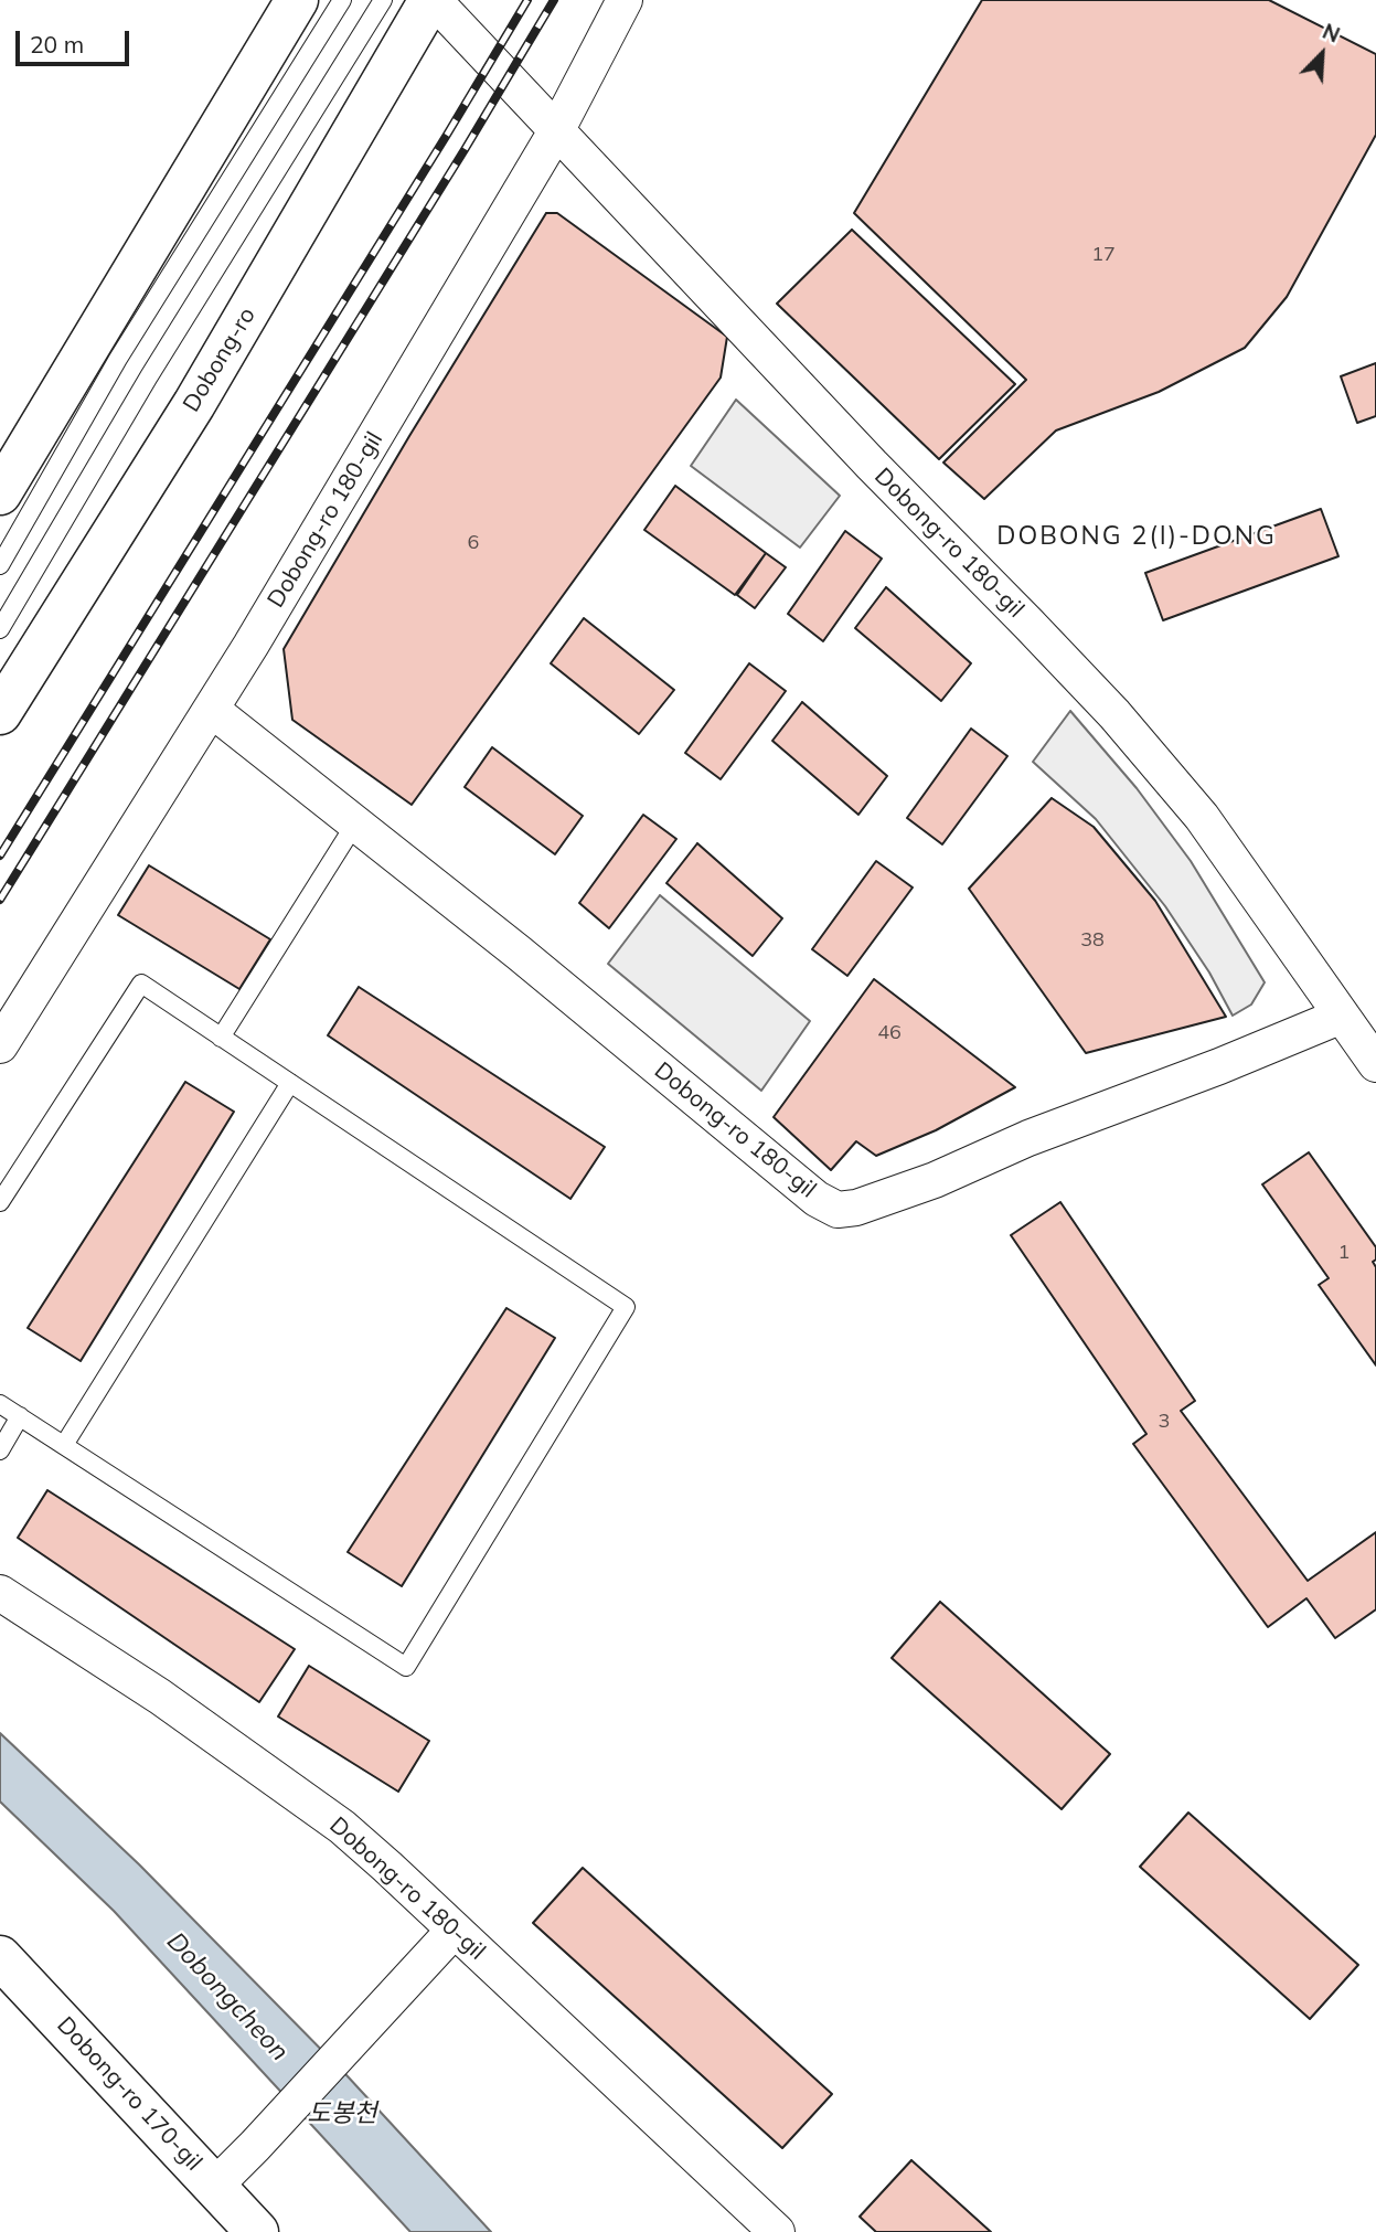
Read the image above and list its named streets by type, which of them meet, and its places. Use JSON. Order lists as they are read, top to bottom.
{
  "streets": {
    "main road": ["Dobong-ro", "Dobong-ro 170-gil"],
    "street": ["Dobong-ro 180-gil"]
  },
  "crossings": [
    ["Dobong-ro", "Dobong-ro 180-gil"]
  ],
  "districts": ["DOBONG 2(I)-DONG"],
  "water": ["Dobongcheon", "도봉천"],
  "house_numbers": [
    "17",
    "6",
    "38",
    "46",
    "1",
    "3"
  ],
  "scale_bar": "20 m",
  "north": "top right"
}
